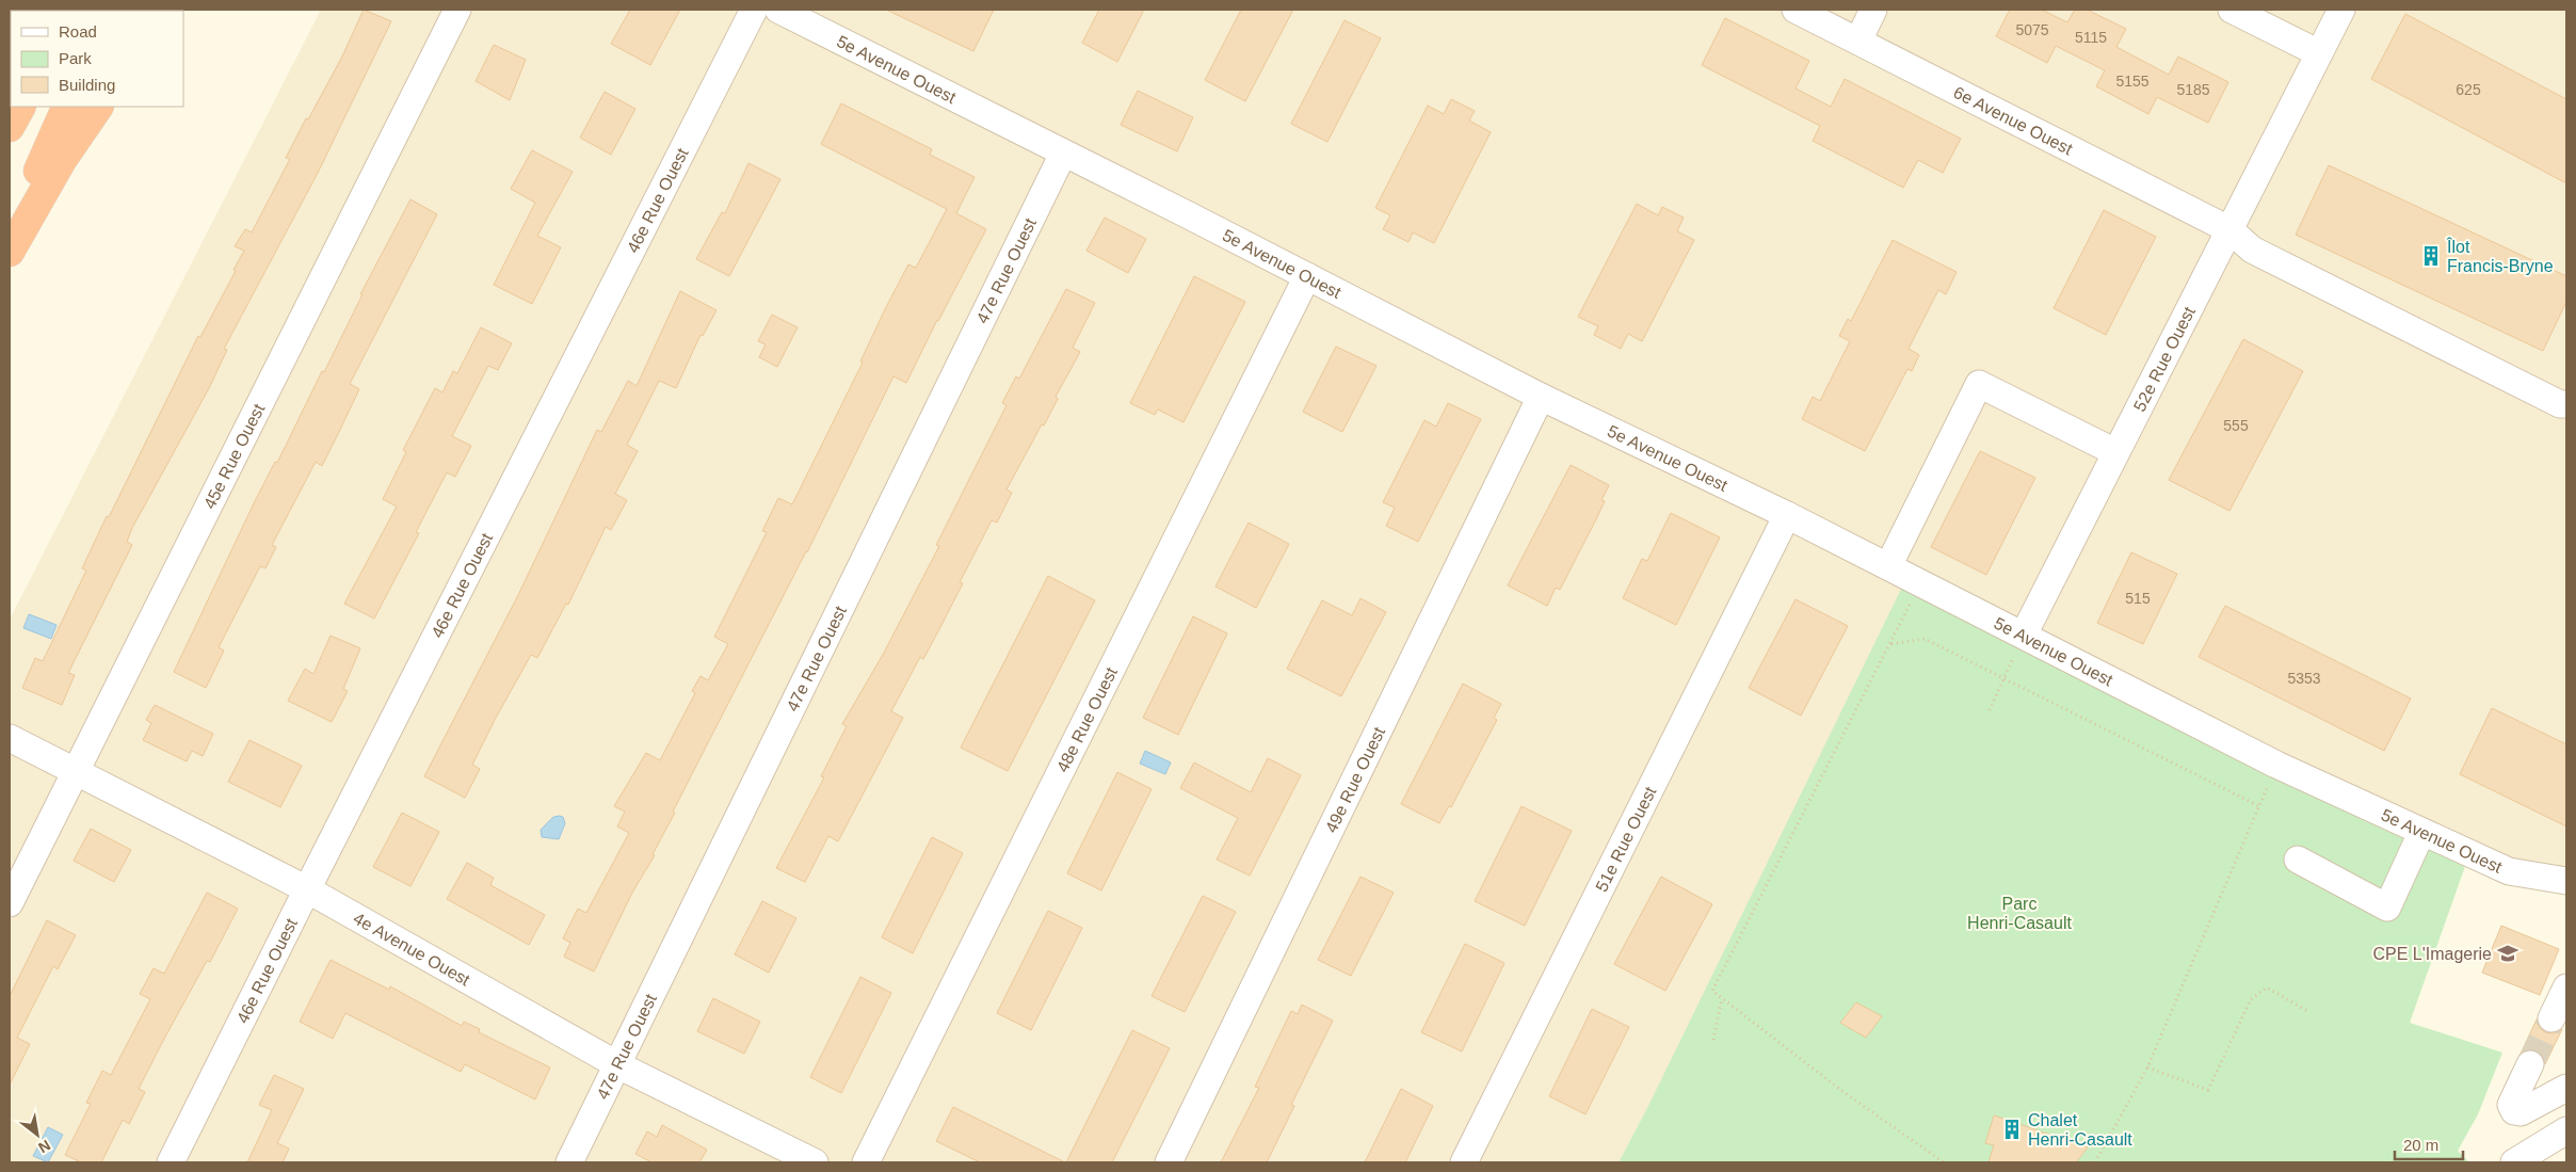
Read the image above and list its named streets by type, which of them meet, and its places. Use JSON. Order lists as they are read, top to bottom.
{
  "streets": {
    "street": [
      "5e Avenue Ouest",
      "6e Avenue Ouest",
      "46e Rue Ouest",
      "47e Rue Ouest",
      "52e Rue Ouest",
      "45e Rue Ouest",
      "48e Rue Ouest",
      "49e Rue Ouest",
      "51e Rue Ouest",
      "4e Avenue Ouest"
    ]
  },
  "crossings": [
    ["5e Avenue Ouest", "47e Rue Ouest"],
    ["5e Avenue Ouest", "52e Rue Ouest"],
    ["5e Avenue Ouest", "48e Rue Ouest"],
    ["5e Avenue Ouest", "49e Rue Ouest"],
    ["5e Avenue Ouest", "51e Rue Ouest"],
    ["6e Avenue Ouest", "52e Rue Ouest"],
    ["46e Rue Ouest", "4e Avenue Ouest"],
    ["47e Rue Ouest", "4e Avenue Ouest"],
    ["45e Rue Ouest", "4e Avenue Ouest"]
  ],
  "parks": ["Parc Henri-Casault"],
  "places": {
    "building": ["Îlot Francis-Bryne", "Chalet Henri-Casault"],
    "school or university": ["CPE L'Imagerie"]
  },
  "house_numbers": [
    "5075",
    "5115",
    "5155",
    "5185",
    "625",
    "555",
    "515",
    "5353"
  ],
  "legend": ["Road", "Park", "Building"],
  "scale_bar": "20 m",
  "north": "bottom right"
}
